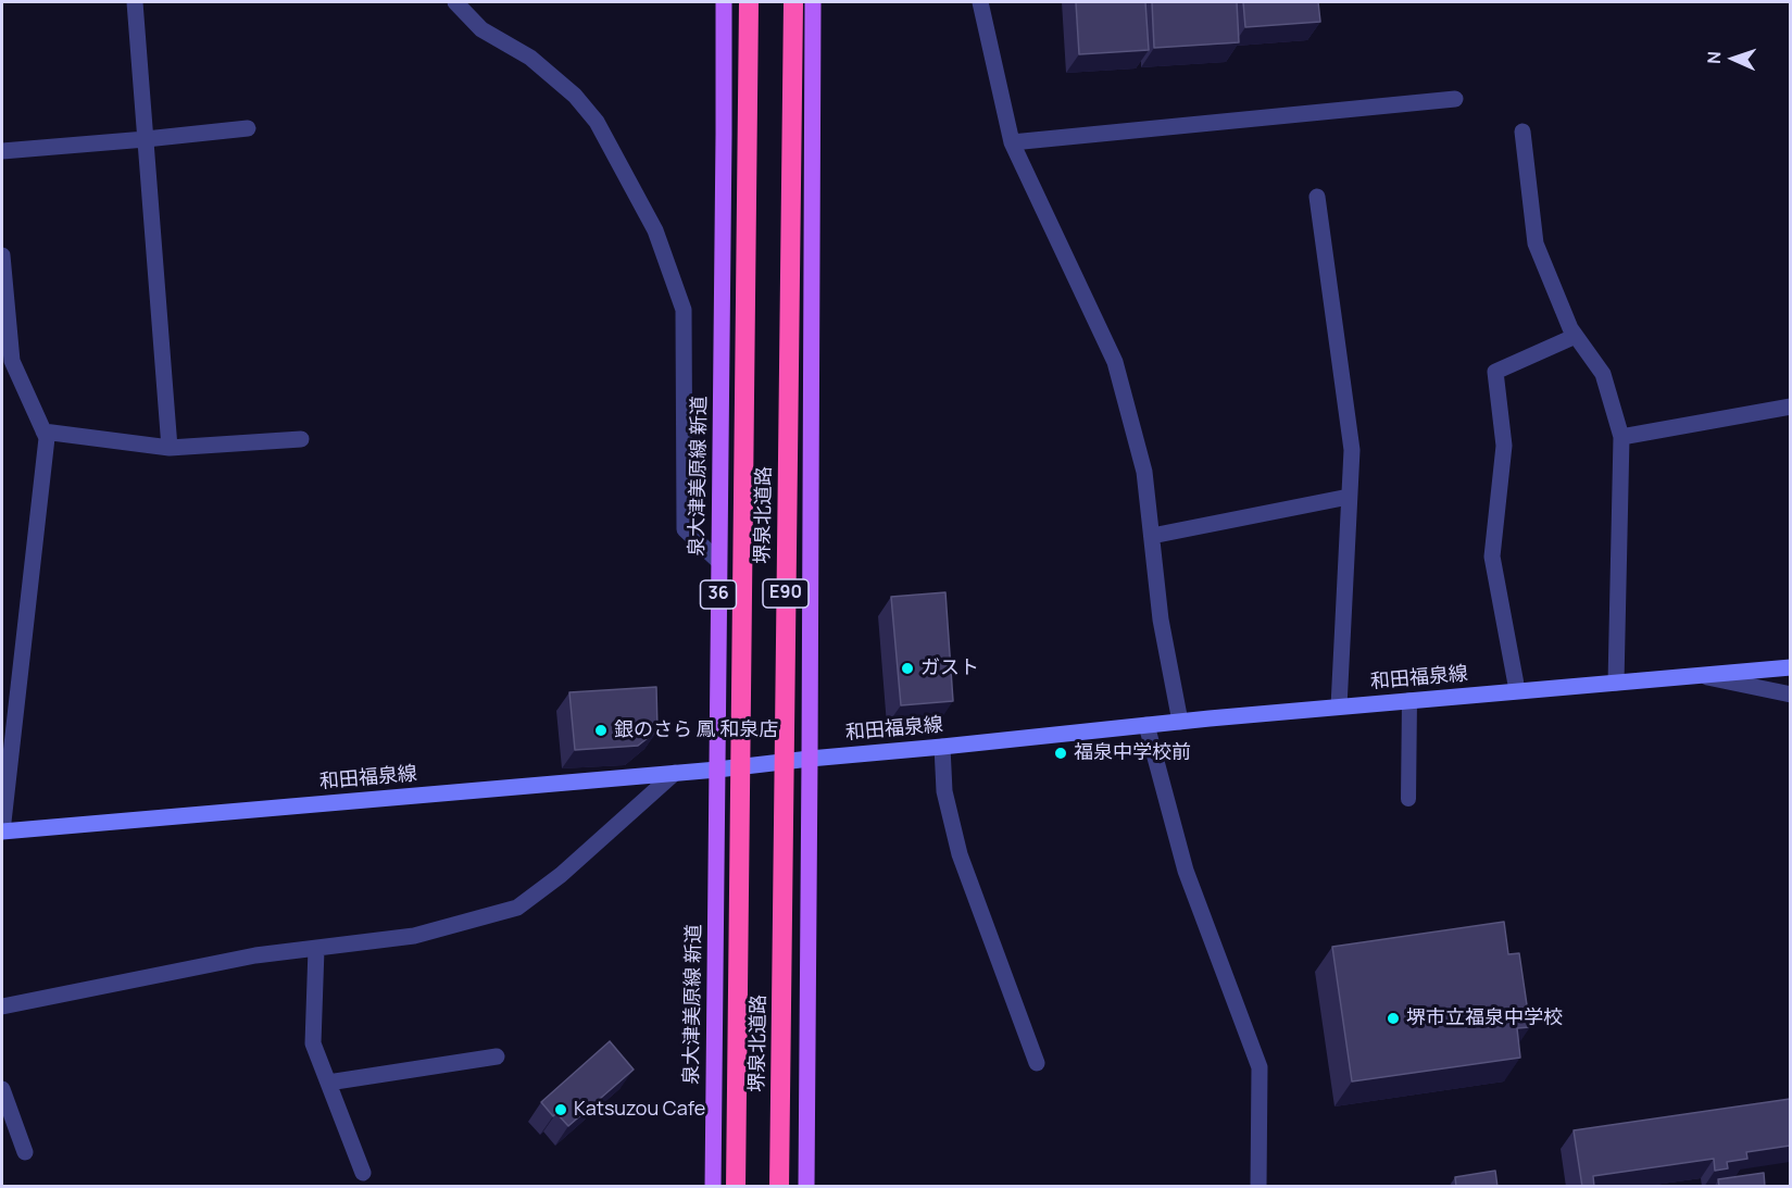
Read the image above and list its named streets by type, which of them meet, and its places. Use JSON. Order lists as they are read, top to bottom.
{
  "streets": {
    "highway": ["堺泉北道路", "E90"],
    "main road": ["泉大津美原線 新道", "36", "和田福泉線"]
  },
  "crossings": [
    ["泉大津美原線 新道", "和田福泉線"]
  ],
  "places": [
    "ガスト",
    "銀のさら 鳳 和泉店",
    "福泉中学校前",
    "堺市立福泉中学校",
    "Katsuzou Cafe"
  ],
  "north": "left"
}
